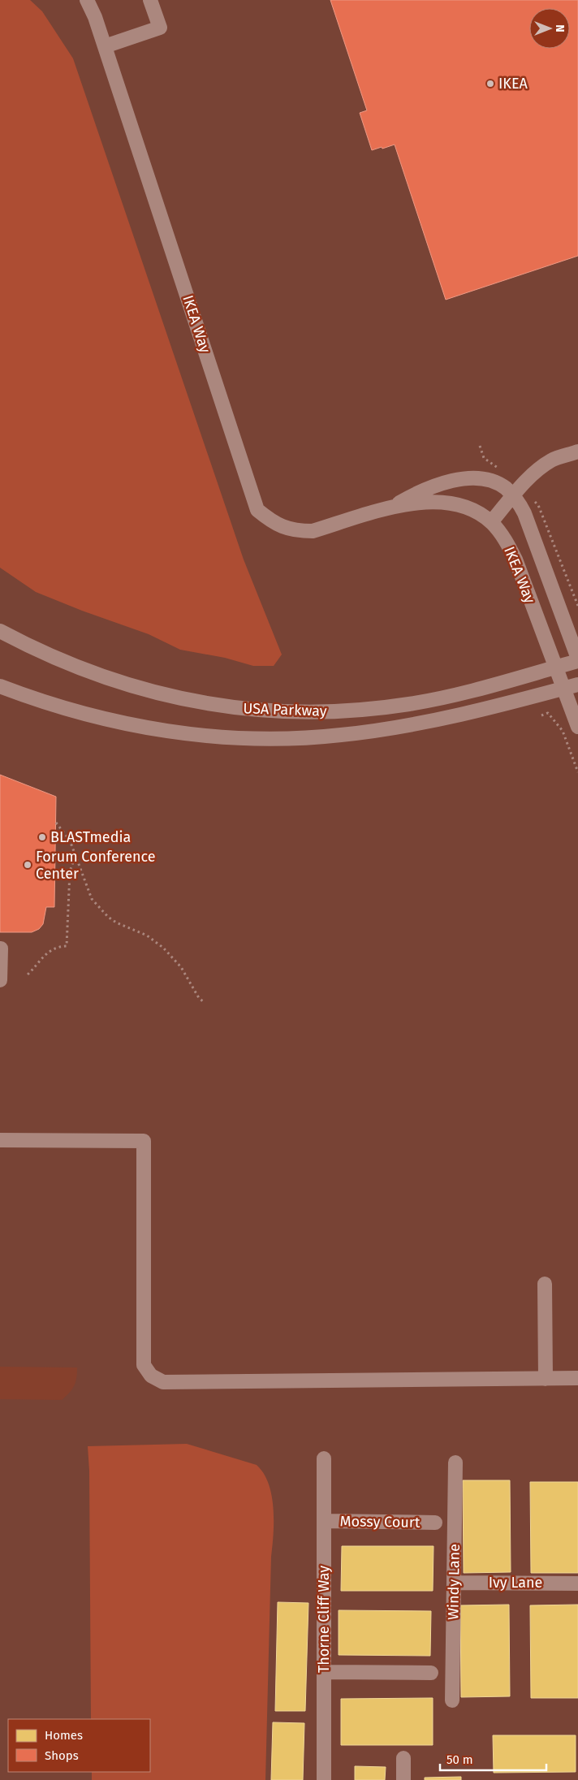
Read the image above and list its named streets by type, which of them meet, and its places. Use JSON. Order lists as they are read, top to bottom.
{
  "streets": {
    "street": [
      "IKEA Way",
      "USA Parkway",
      "Mossy Court",
      "Windy Lane",
      "Ivy Lane",
      "Thorne Cliff Way"
    ]
  },
  "crossings": [
    ["IKEA Way", "USA Parkway"],
    ["Mossy Court", "Thorne Cliff Way"],
    ["Windy Lane", "Ivy Lane"]
  ],
  "places": ["IKEA", "BLASTmedia", "Forum Conference Center"],
  "legend": ["Homes", "Shops"],
  "scale_bar": "50 m",
  "north": "right"
}
